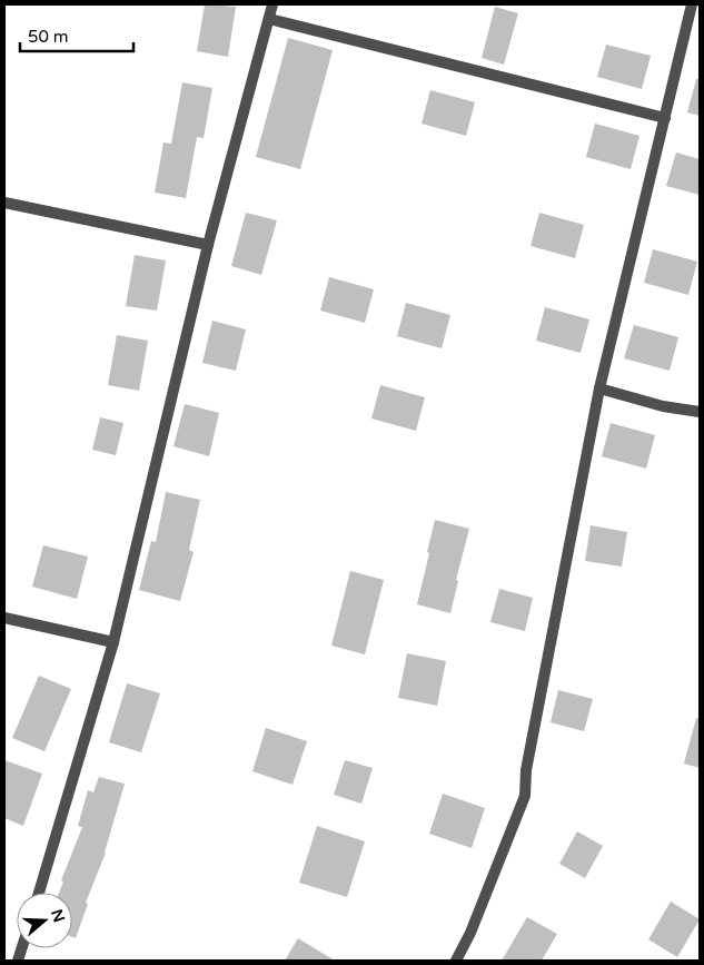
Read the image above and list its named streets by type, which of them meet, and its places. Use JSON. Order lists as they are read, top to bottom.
{
  "scale_bar": "50 m",
  "north": "right"
}
